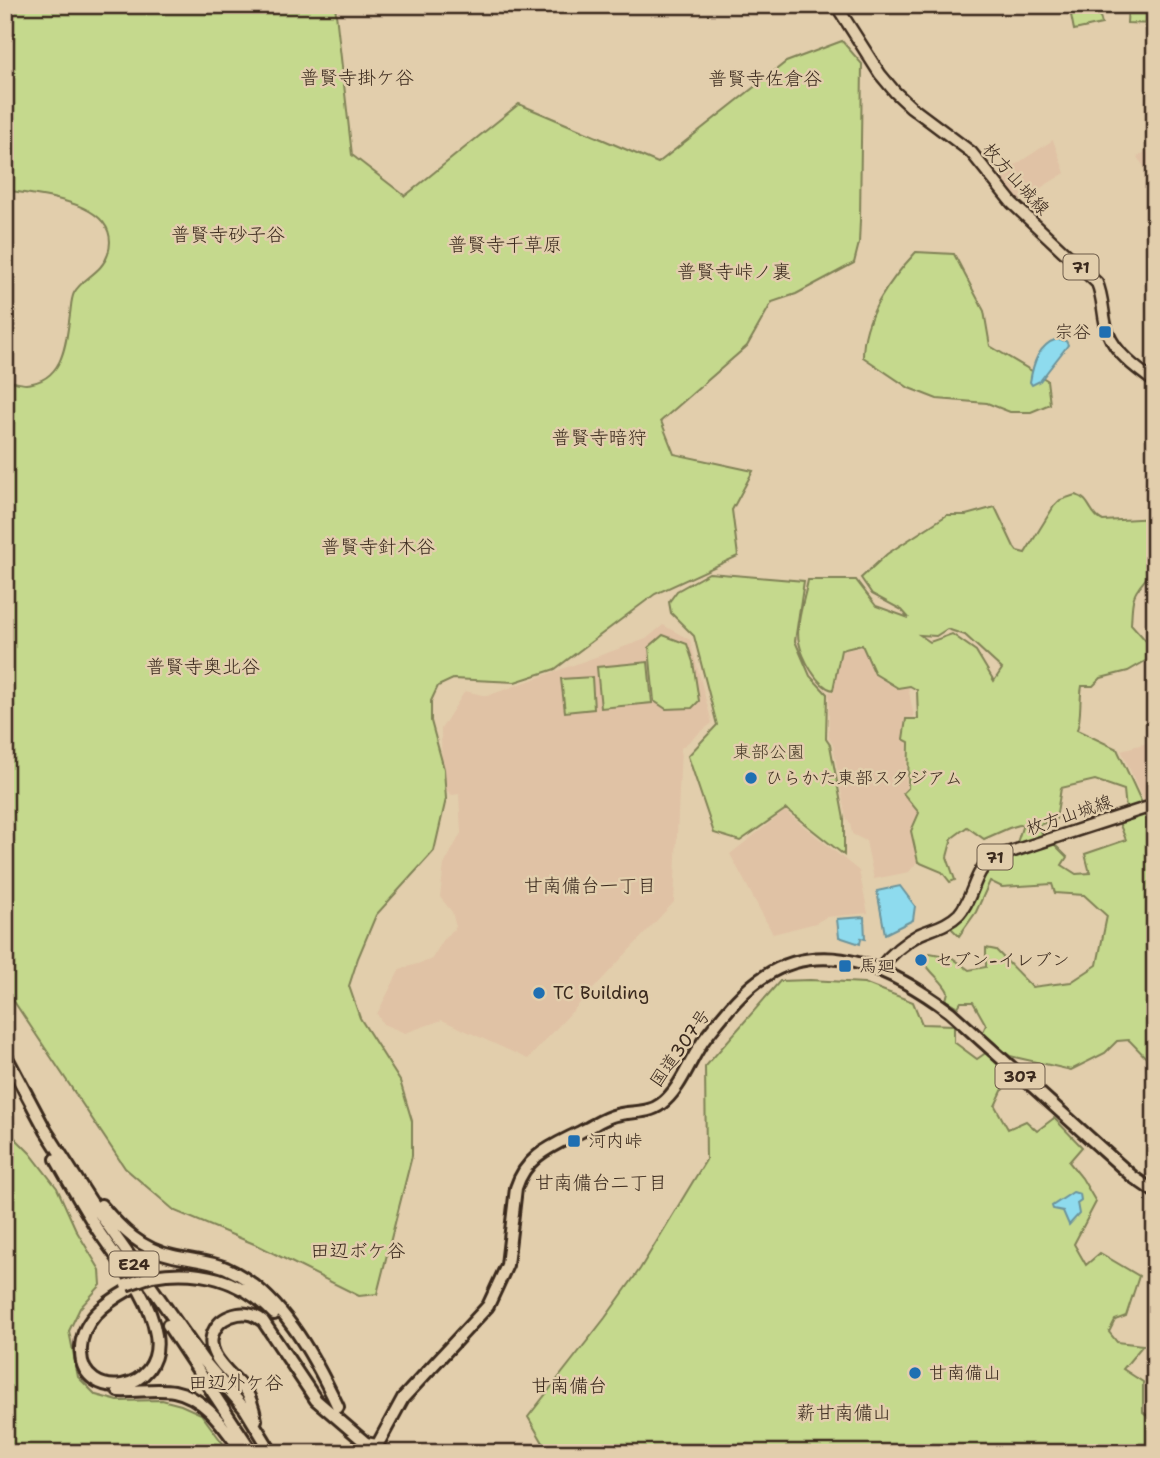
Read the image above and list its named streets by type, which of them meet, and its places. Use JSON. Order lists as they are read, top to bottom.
{
  "streets": {
    "highway": ["国道307号", "307", "E24"],
    "main road": ["枚方山城線", "71"]
  },
  "crossings": [
    ["枚方山城線", "国道307号"]
  ],
  "districts": [
    "普賢寺掛ケ谷",
    "普賢寺佐倉谷",
    "普賢寺砂子谷",
    "普賢寺千草原",
    "普賢寺峠ノ裏",
    "普賢寺暗狩",
    "普賢寺針木谷",
    "普賢寺奥北谷",
    "甘南備台一丁目",
    "甘南備台二丁目",
    "田辺ボケ谷",
    "田辺外ケ谷",
    "甘南備台",
    "薪甘南備山"
  ],
  "parks": ["東部公園"],
  "places": {
    "transit": ["宗谷", "馬廻", "河内峠"],
    "other": [
      "ひらかた東部スタジアム",
      "セブン-イレブン",
      "TC Building",
      "甘南備山"
    ]
  }
}
